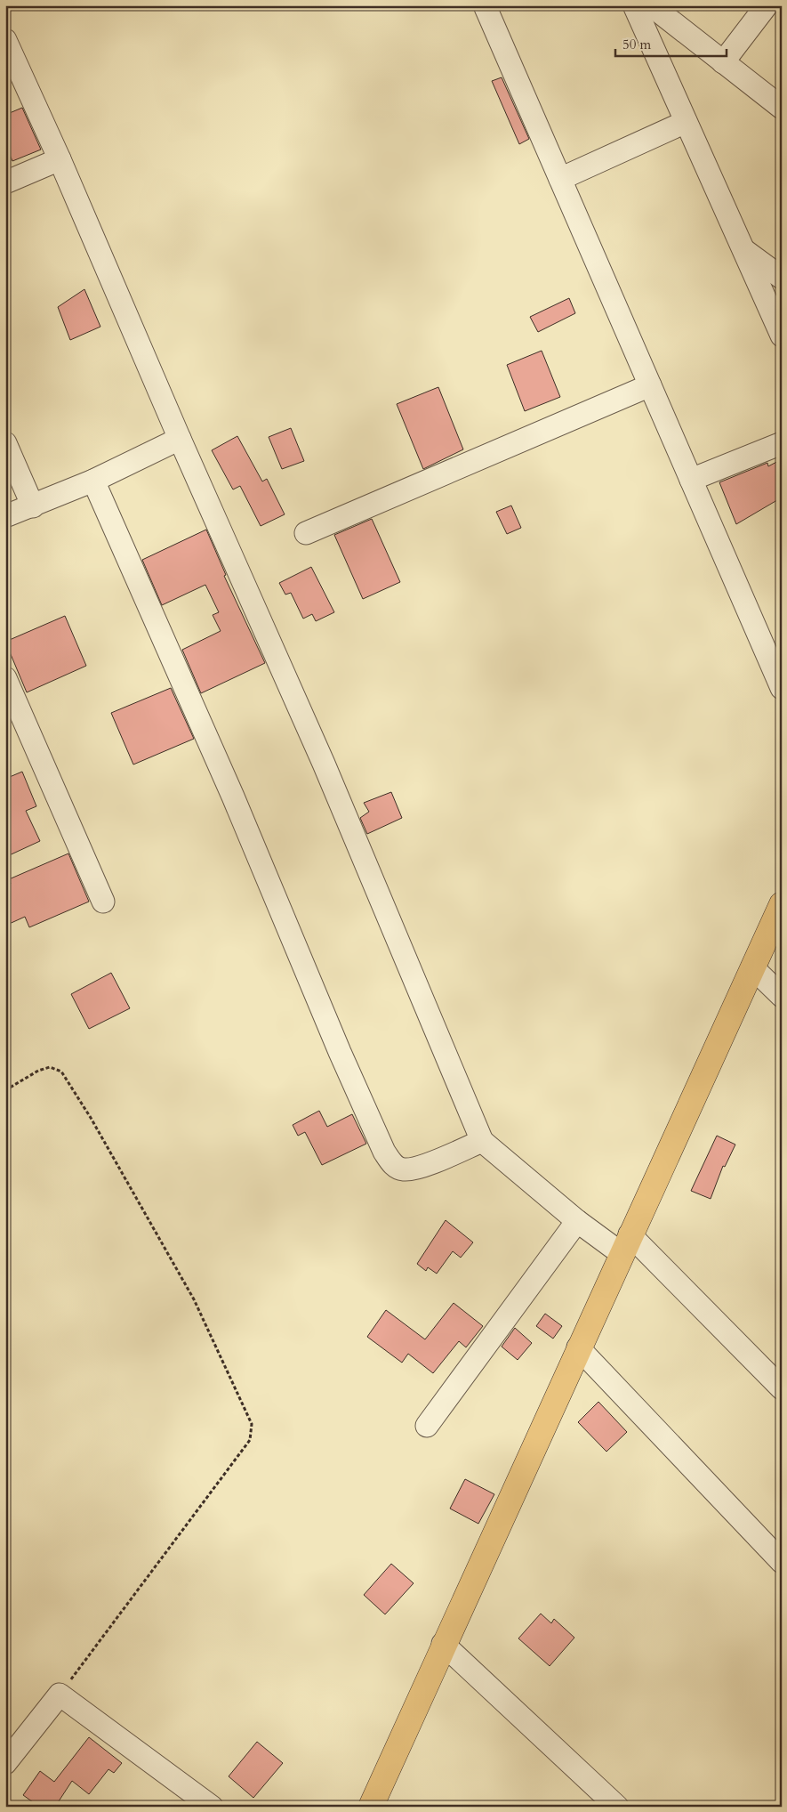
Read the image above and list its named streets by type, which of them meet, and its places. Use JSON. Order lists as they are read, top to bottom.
{
  "scale_bar": "50 m"
}
